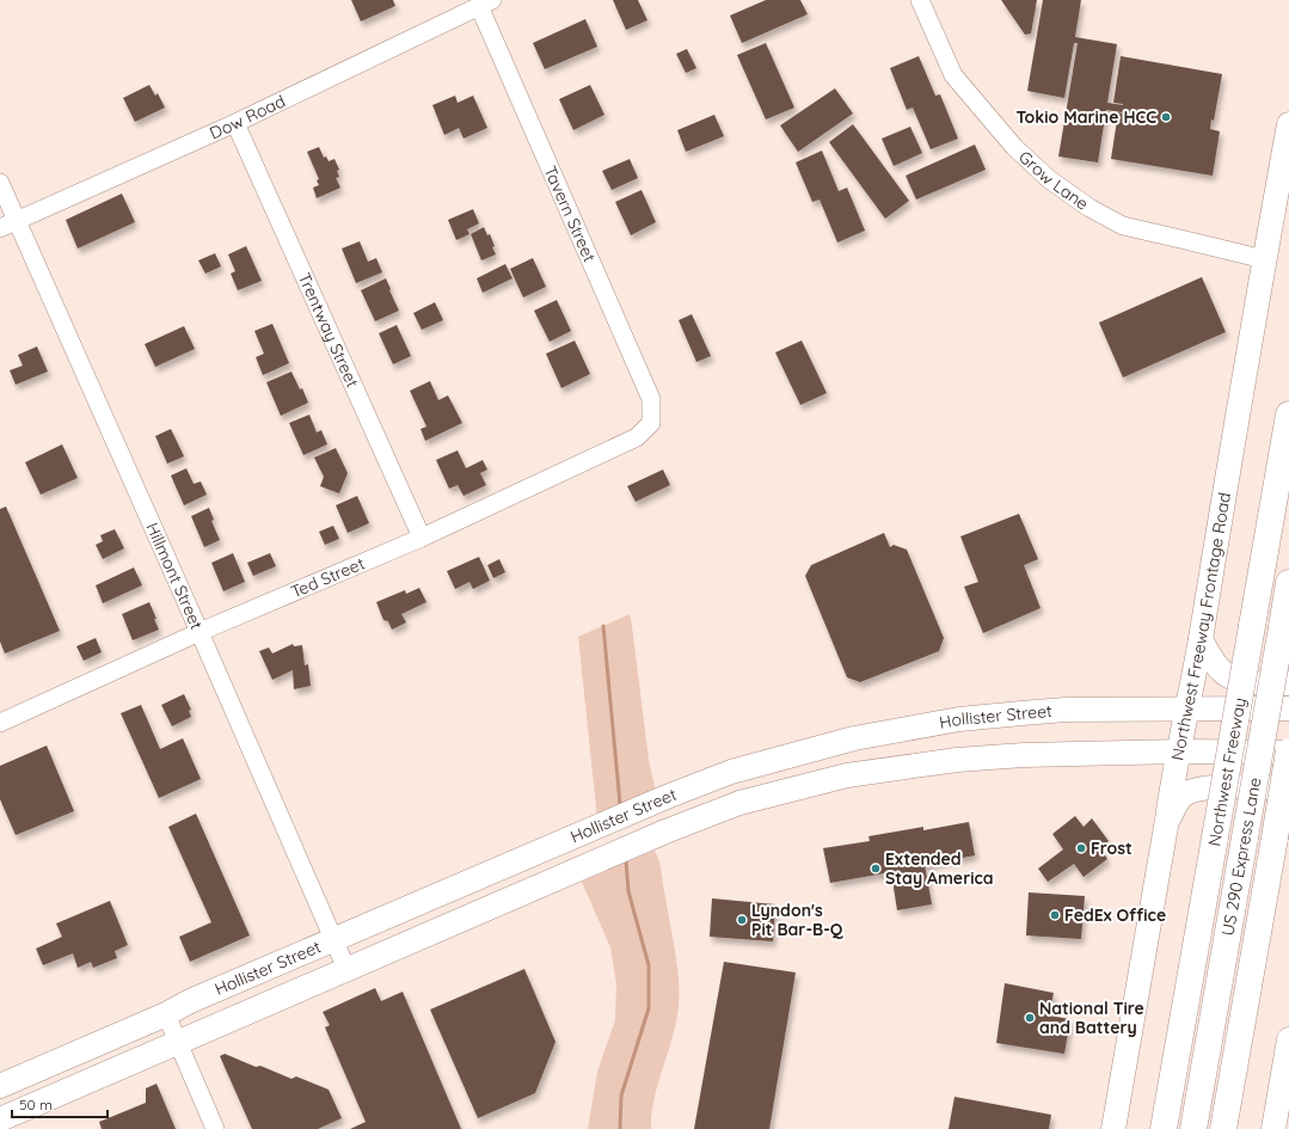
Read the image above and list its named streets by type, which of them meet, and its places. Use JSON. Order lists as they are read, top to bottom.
{
  "streets": {
    "highway": ["Northwest Freeway", "US 290 Express Lane"],
    "main road": ["Northwest Freeway Frontage Road", "Hollister Street"],
    "street": [
      "Dow Road",
      "Grow Lane",
      "Tavern Street",
      "Trentway Street",
      "Hillmont Street",
      "Ted Street"
    ]
  },
  "crossings": [
    ["Dow Road", "Tavern Street"],
    ["Dow Road", "Trentway Street"],
    ["Dow Road", "Hillmont Street"],
    ["Grow Lane", "Northwest Freeway Frontage Road"],
    ["Tavern Street", "Ted Street"],
    ["Trentway Street", "Ted Street"],
    ["Hillmont Street", "Ted Street"],
    ["Hillmont Street", "Hollister Street"],
    ["Northwest Freeway Frontage Road", "Hollister Street"]
  ],
  "places": [
    "Tokio Marine HCC",
    "Frost",
    "Extended Stay America",
    "FedEx Office",
    "Lyndon's Pit Bar-B-Q",
    "National Tire and Battery"
  ],
  "scale_bar": "50 m"
}
